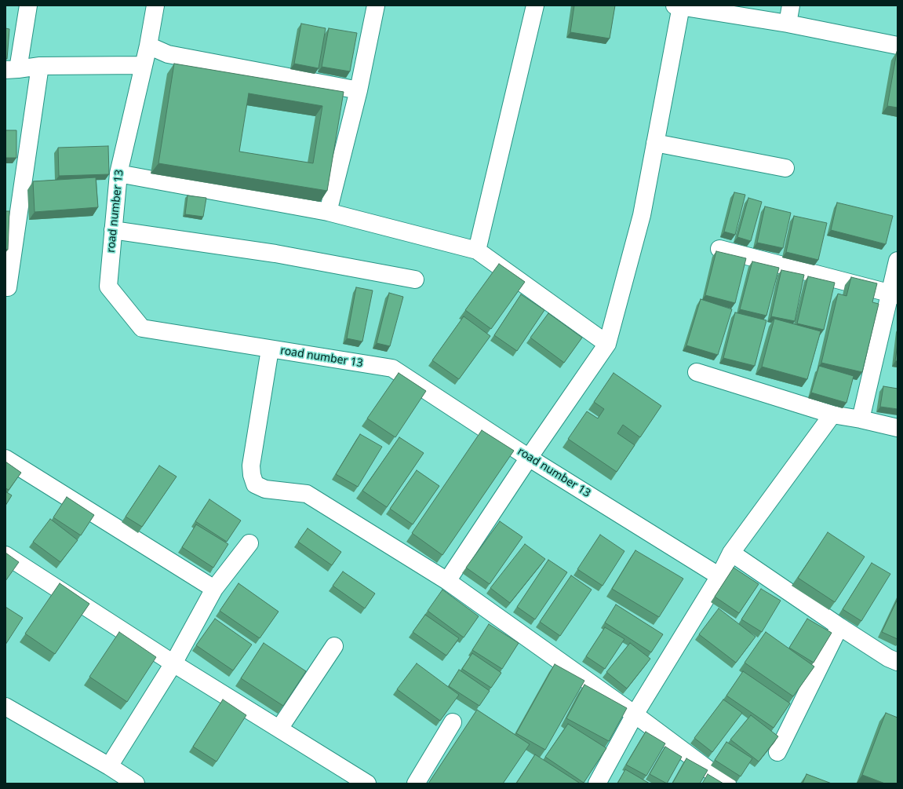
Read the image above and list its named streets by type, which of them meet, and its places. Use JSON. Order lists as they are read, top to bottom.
{
  "streets": {
    "street": ["road number 13"]
  }
}
